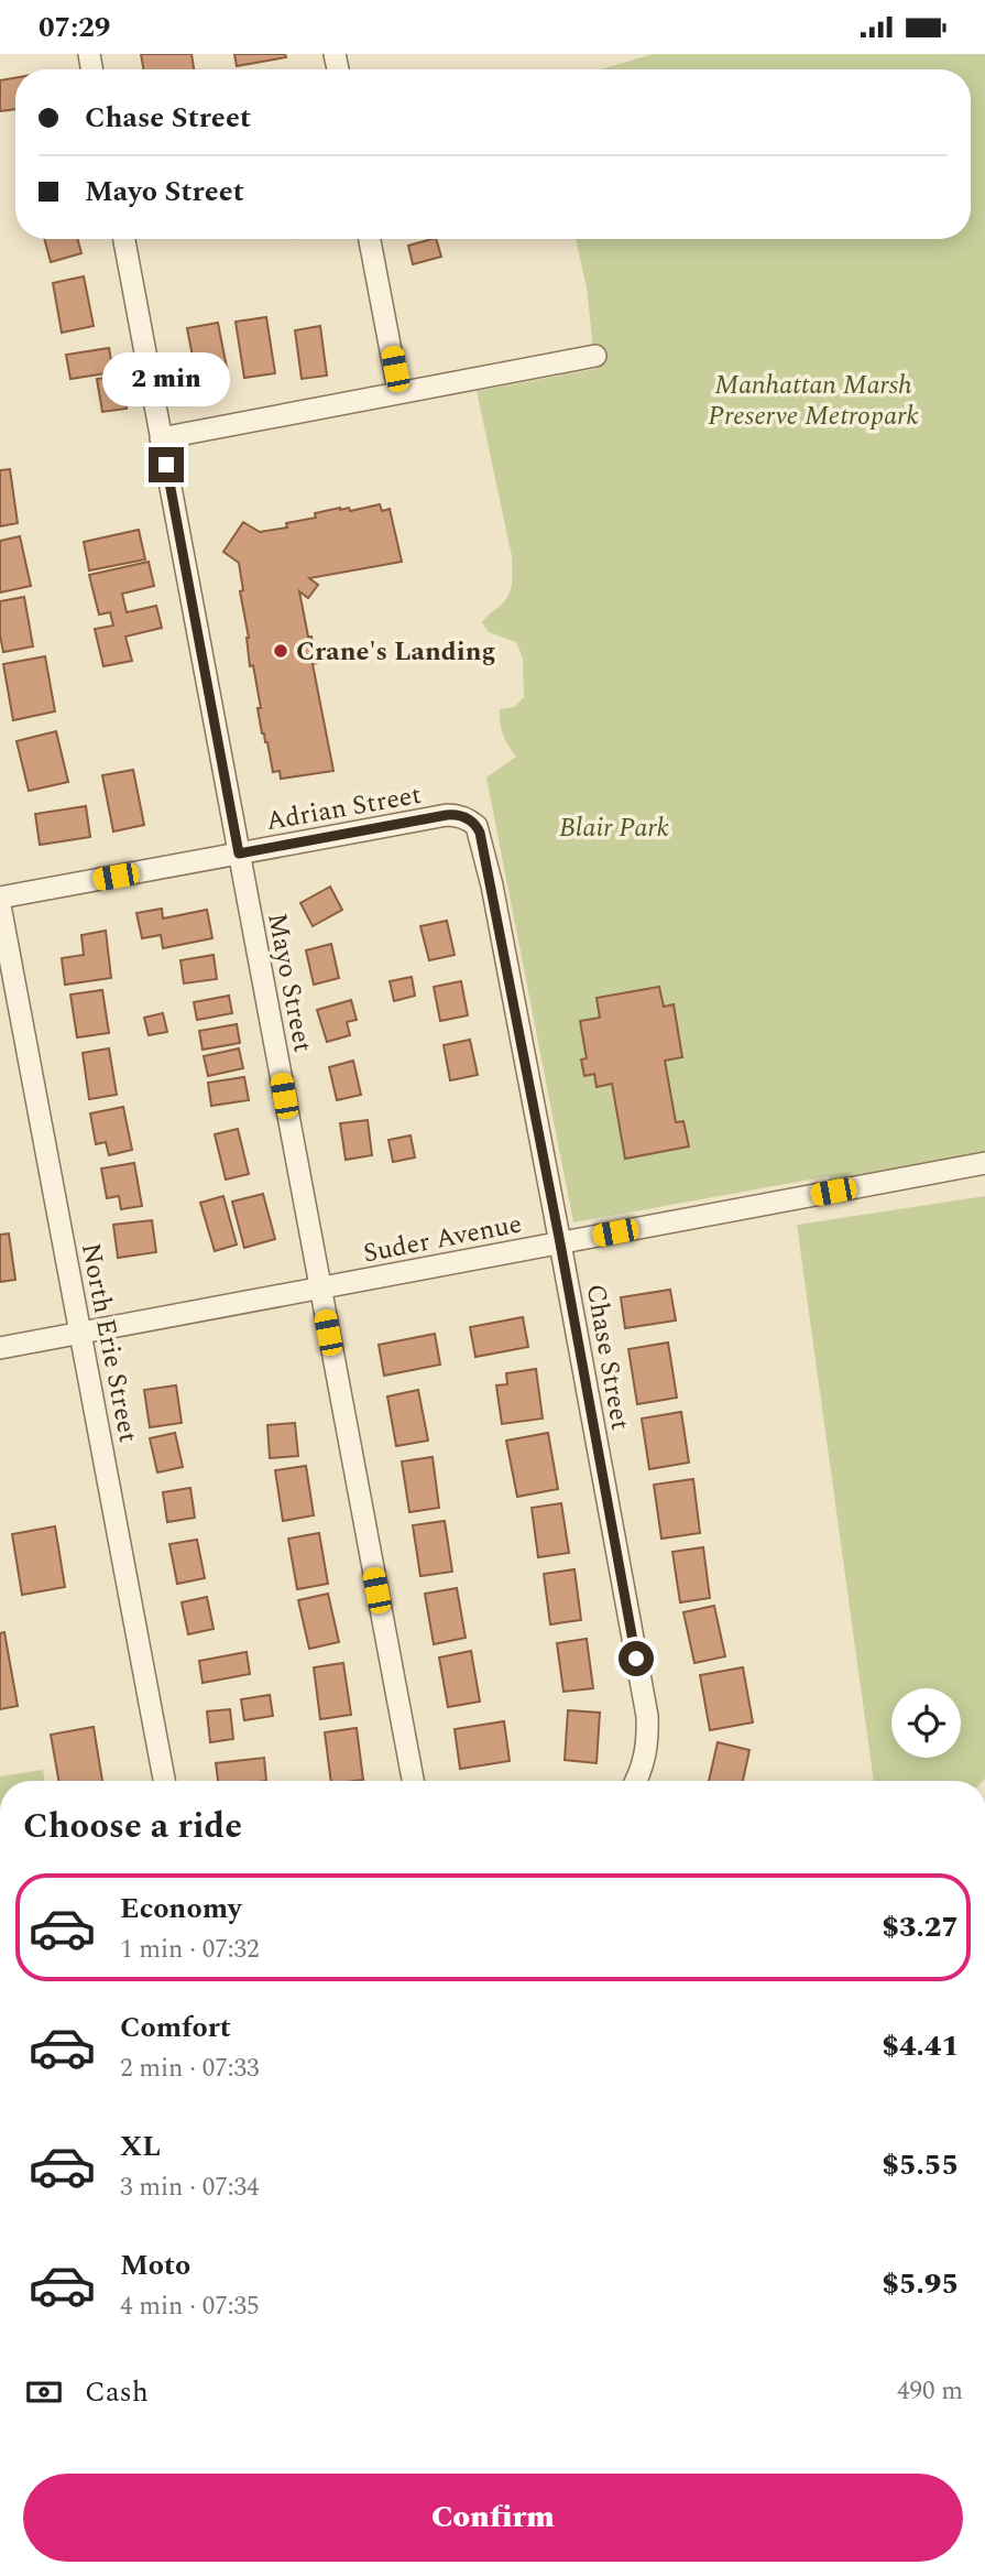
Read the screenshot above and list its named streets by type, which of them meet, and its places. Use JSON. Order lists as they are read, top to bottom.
{
  "streets": {
    "street": [
      "Adrian Street",
      "Mayo Street",
      "Suder Avenue",
      "North Erie Street",
      "Chase Street"
    ]
  },
  "crossings": [
    ["Adrian Street", "Mayo Street"],
    ["Adrian Street", "Chase Street"],
    ["Mayo Street", "Suder Avenue"],
    ["Suder Avenue", "North Erie Street"],
    ["Suder Avenue", "Chase Street"]
  ],
  "parks": ["Manhattan Marsh Preserve Metropark", "Blair Park"],
  "places": ["Crane's Landing"],
  "page": {
    "status": "07:29",
    "banner": ["Chase Street", "Mayo Street"],
    "bubble": "2 min",
    "heading": "Choose a ride",
    "list": [
      {
        "name": "Economy",
        "note": "1 min · 07:32",
        "value": "$3.27"
      },
      {
        "name": "Comfort",
        "note": "2 min · 07:33",
        "value": "$4.41"
      },
      {
        "name": "XL",
        "note": "3 min · 07:34",
        "value": "$5.55"
      },
      {
        "name": "Moto",
        "note": "4 min · 07:35",
        "value": "$5.95"
      }
    ],
    "pay": ["Cash", "490 m"],
    "buttons": "Confirm"
  }
}
